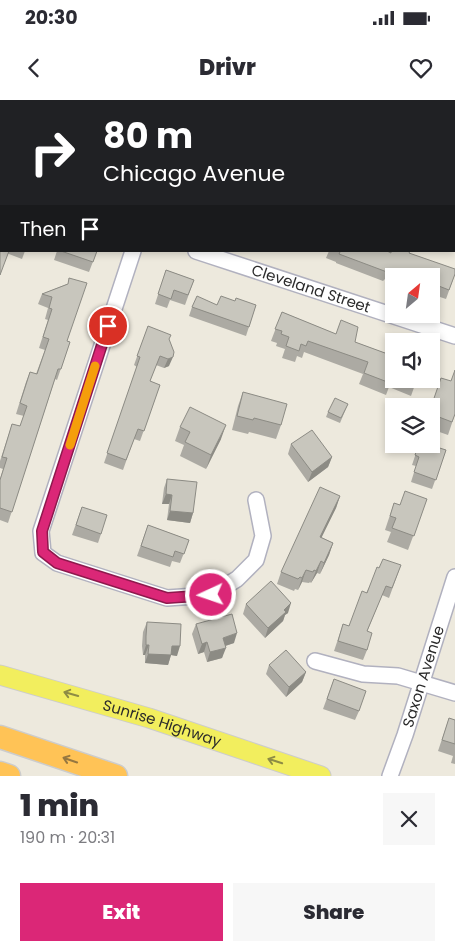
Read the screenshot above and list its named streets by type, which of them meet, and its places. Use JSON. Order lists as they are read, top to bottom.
{
  "streets": {
    "main road": ["Sunrise Highway"],
    "street": ["Cleveland Street", "Saxon Avenue"]
  },
  "one_way": ["Sunrise Highway"],
  "north": "top right",
  "page": {
    "status": "20:30",
    "header": "Drivr",
    "turn": ["80 m", "Chicago Avenue"],
    "then": "Then",
    "heading": ["1 min", "190 m · 20:31"],
    "buttons": ["Exit", "Share"]
  }
}
